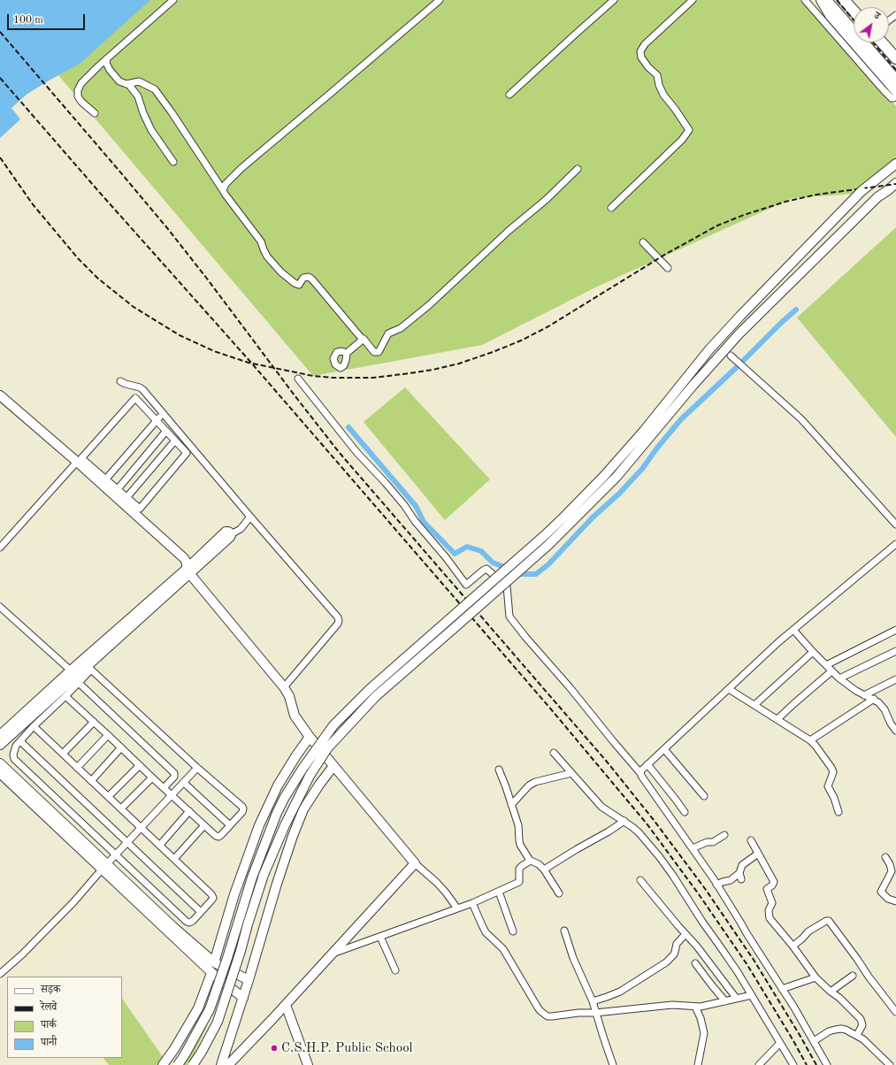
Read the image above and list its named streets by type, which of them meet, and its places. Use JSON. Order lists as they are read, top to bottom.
{
  "places": ["C.S.H.P. Public School"],
  "legend": [
    "सड़क",
    "रेलवे",
    "पार्क",
    "पानी"
  ],
  "scale_bar": "100 m",
  "north": "top right"
}
